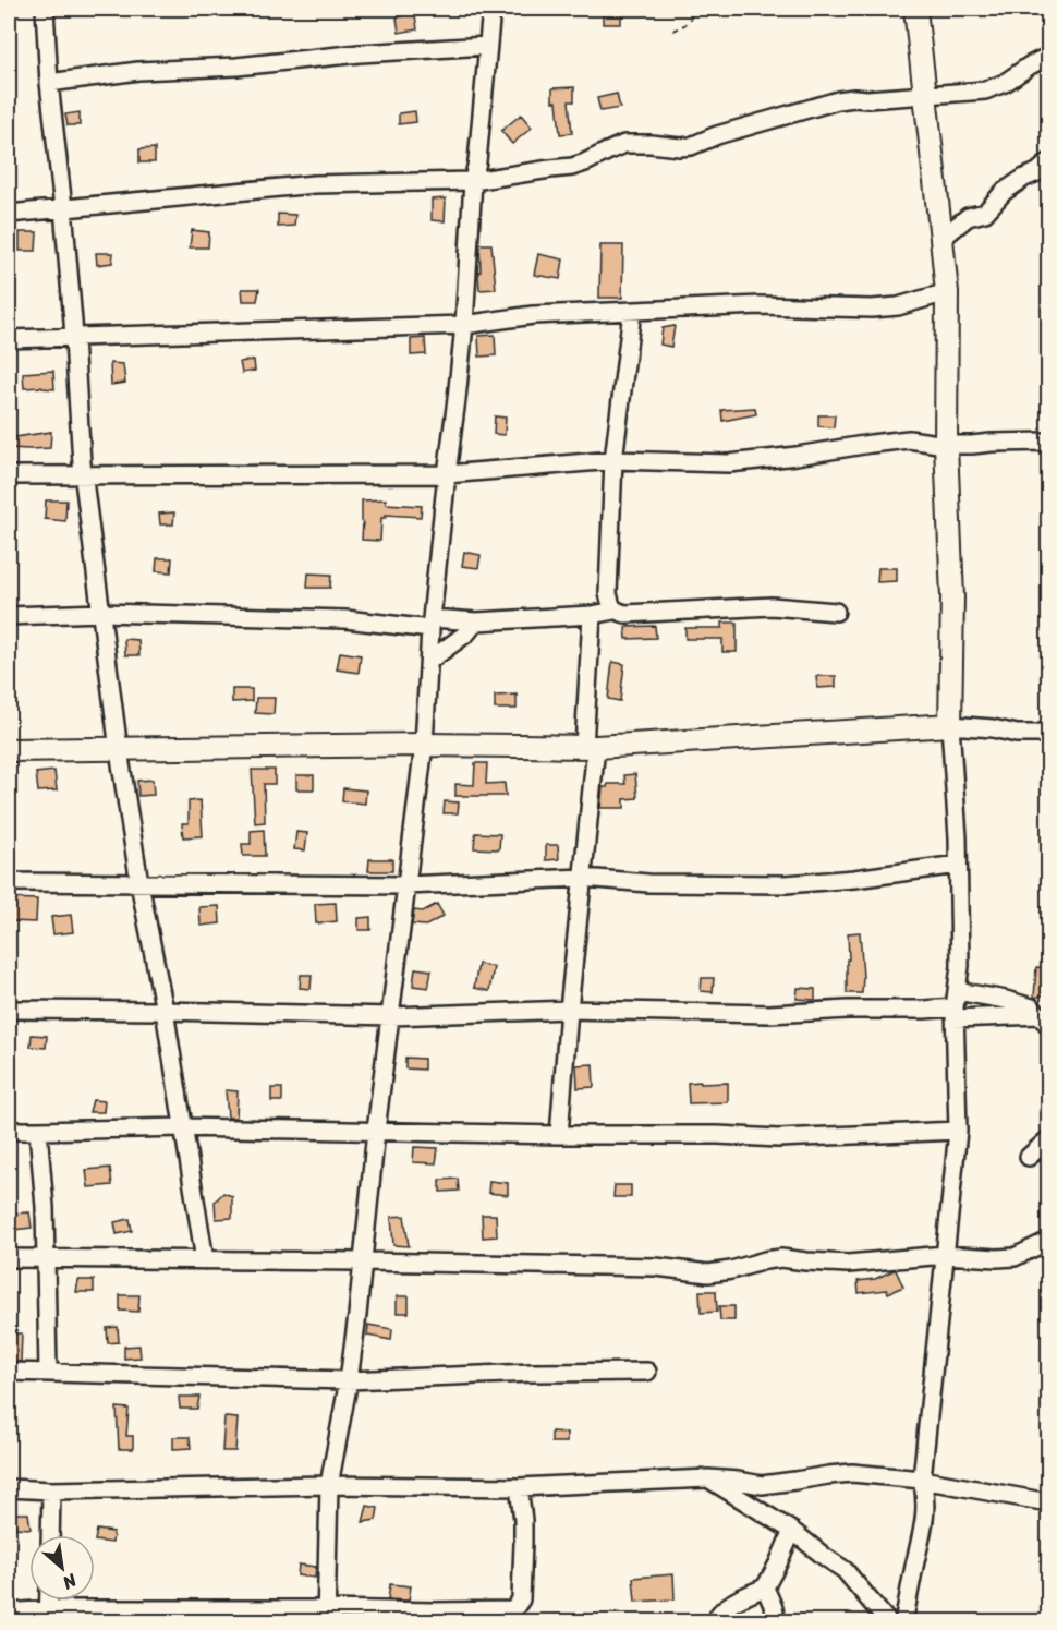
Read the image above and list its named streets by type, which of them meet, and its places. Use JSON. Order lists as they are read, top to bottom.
{
  "north": "bottom right"
}
